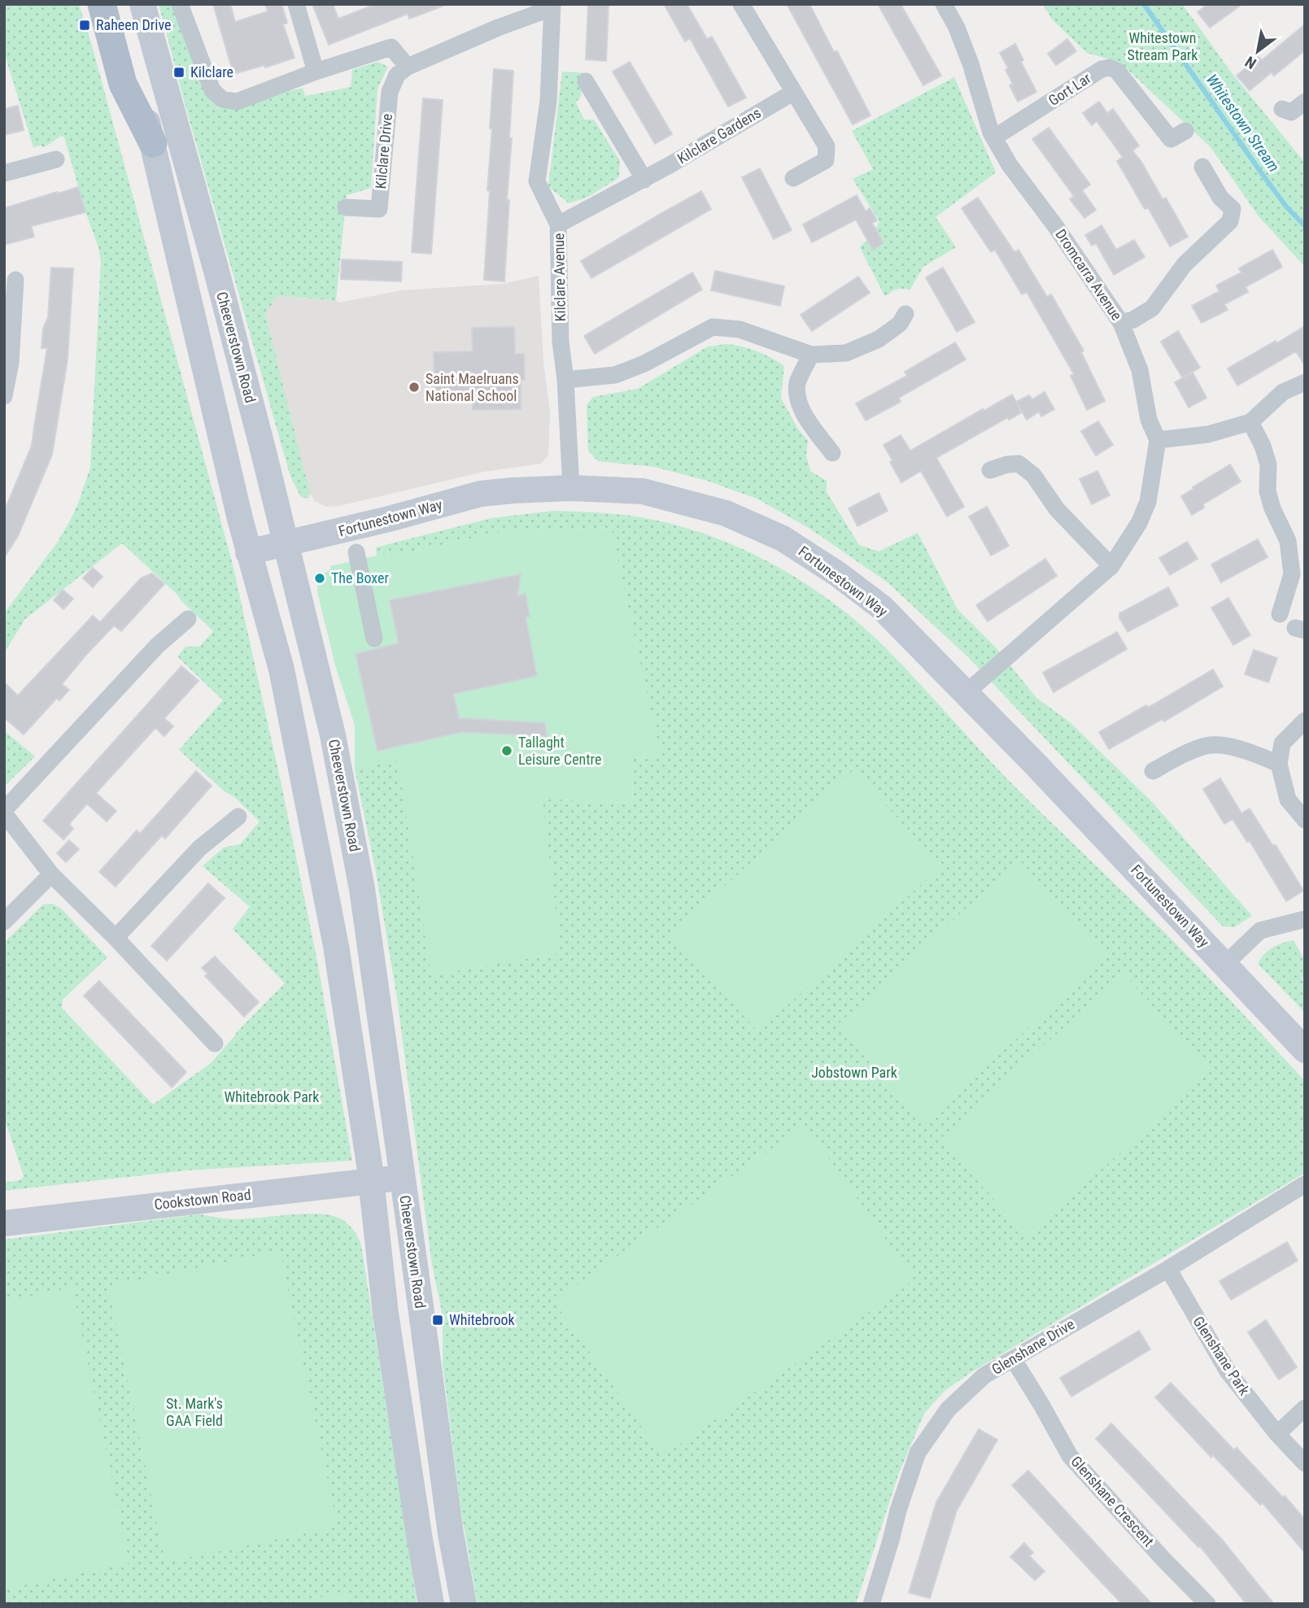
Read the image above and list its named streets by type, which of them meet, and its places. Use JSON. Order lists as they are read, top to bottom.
{
  "streets": {
    "main road": ["Cheeverstown Road", "Fortunestown Way", "Cookstown Road"],
    "street": [
      "Gort Lar",
      "Kilclare Gardens",
      "Kilclare Drive",
      "Dromcarra Avenue",
      "Kilclare Avenue",
      "Glenshane Drive",
      "Glenshane Park",
      "Glenshane Crescent"
    ]
  },
  "crossings": [
    ["Gort Lar", "Dromcarra Avenue"],
    ["Kilclare Gardens", "Kilclare Avenue"],
    ["Kilclare Drive", "Kilclare Avenue"],
    ["Dromcarra Avenue", "Fortunestown Way"],
    ["Kilclare Avenue", "Fortunestown Way"],
    ["Cheeverstown Road", "Fortunestown Way"],
    ["Cheeverstown Road", "Cookstown Road"],
    ["Glenshane Drive", "Glenshane Park"],
    ["Glenshane Drive", "Glenshane Crescent"]
  ],
  "water": ["Whitestown Stream"],
  "parks": [
    "Whitestown Stream Park",
    "Jobstown Park",
    "Whitebrook Park",
    "St. Mark's GAA Field"
  ],
  "places": {
    "transit": ["Raheen Drive", "Kilclare", "Whitebrook"],
    "other": ["Saint Maelruans National School", "The Boxer", "Tallaght Leisure Centre"]
  },
  "north": "bottom left"
}
